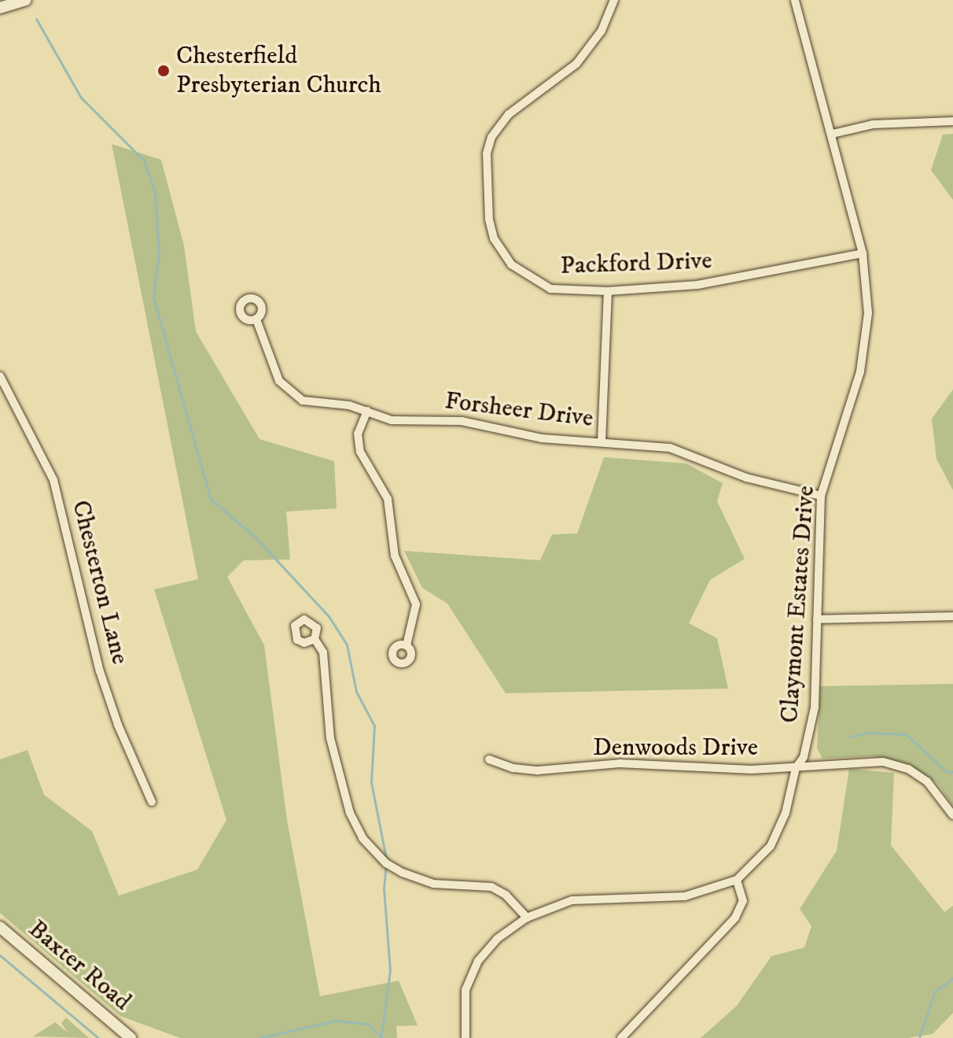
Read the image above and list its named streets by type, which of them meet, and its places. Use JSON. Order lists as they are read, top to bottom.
{
  "streets": {
    "main road": ["Baxter Road"],
    "street": [
      "Packford Drive",
      "Forsheer Drive",
      "Chesterton Lane",
      "Claymont Estates Drive",
      "Denwoods Drive"
    ]
  },
  "crossings": [
    ["Packford Drive", "Claymont Estates Drive"],
    ["Forsheer Drive", "Claymont Estates Drive"],
    ["Claymont Estates Drive", "Denwoods Drive"]
  ],
  "places": ["Chesterfield Presbyterian Church"]
}
